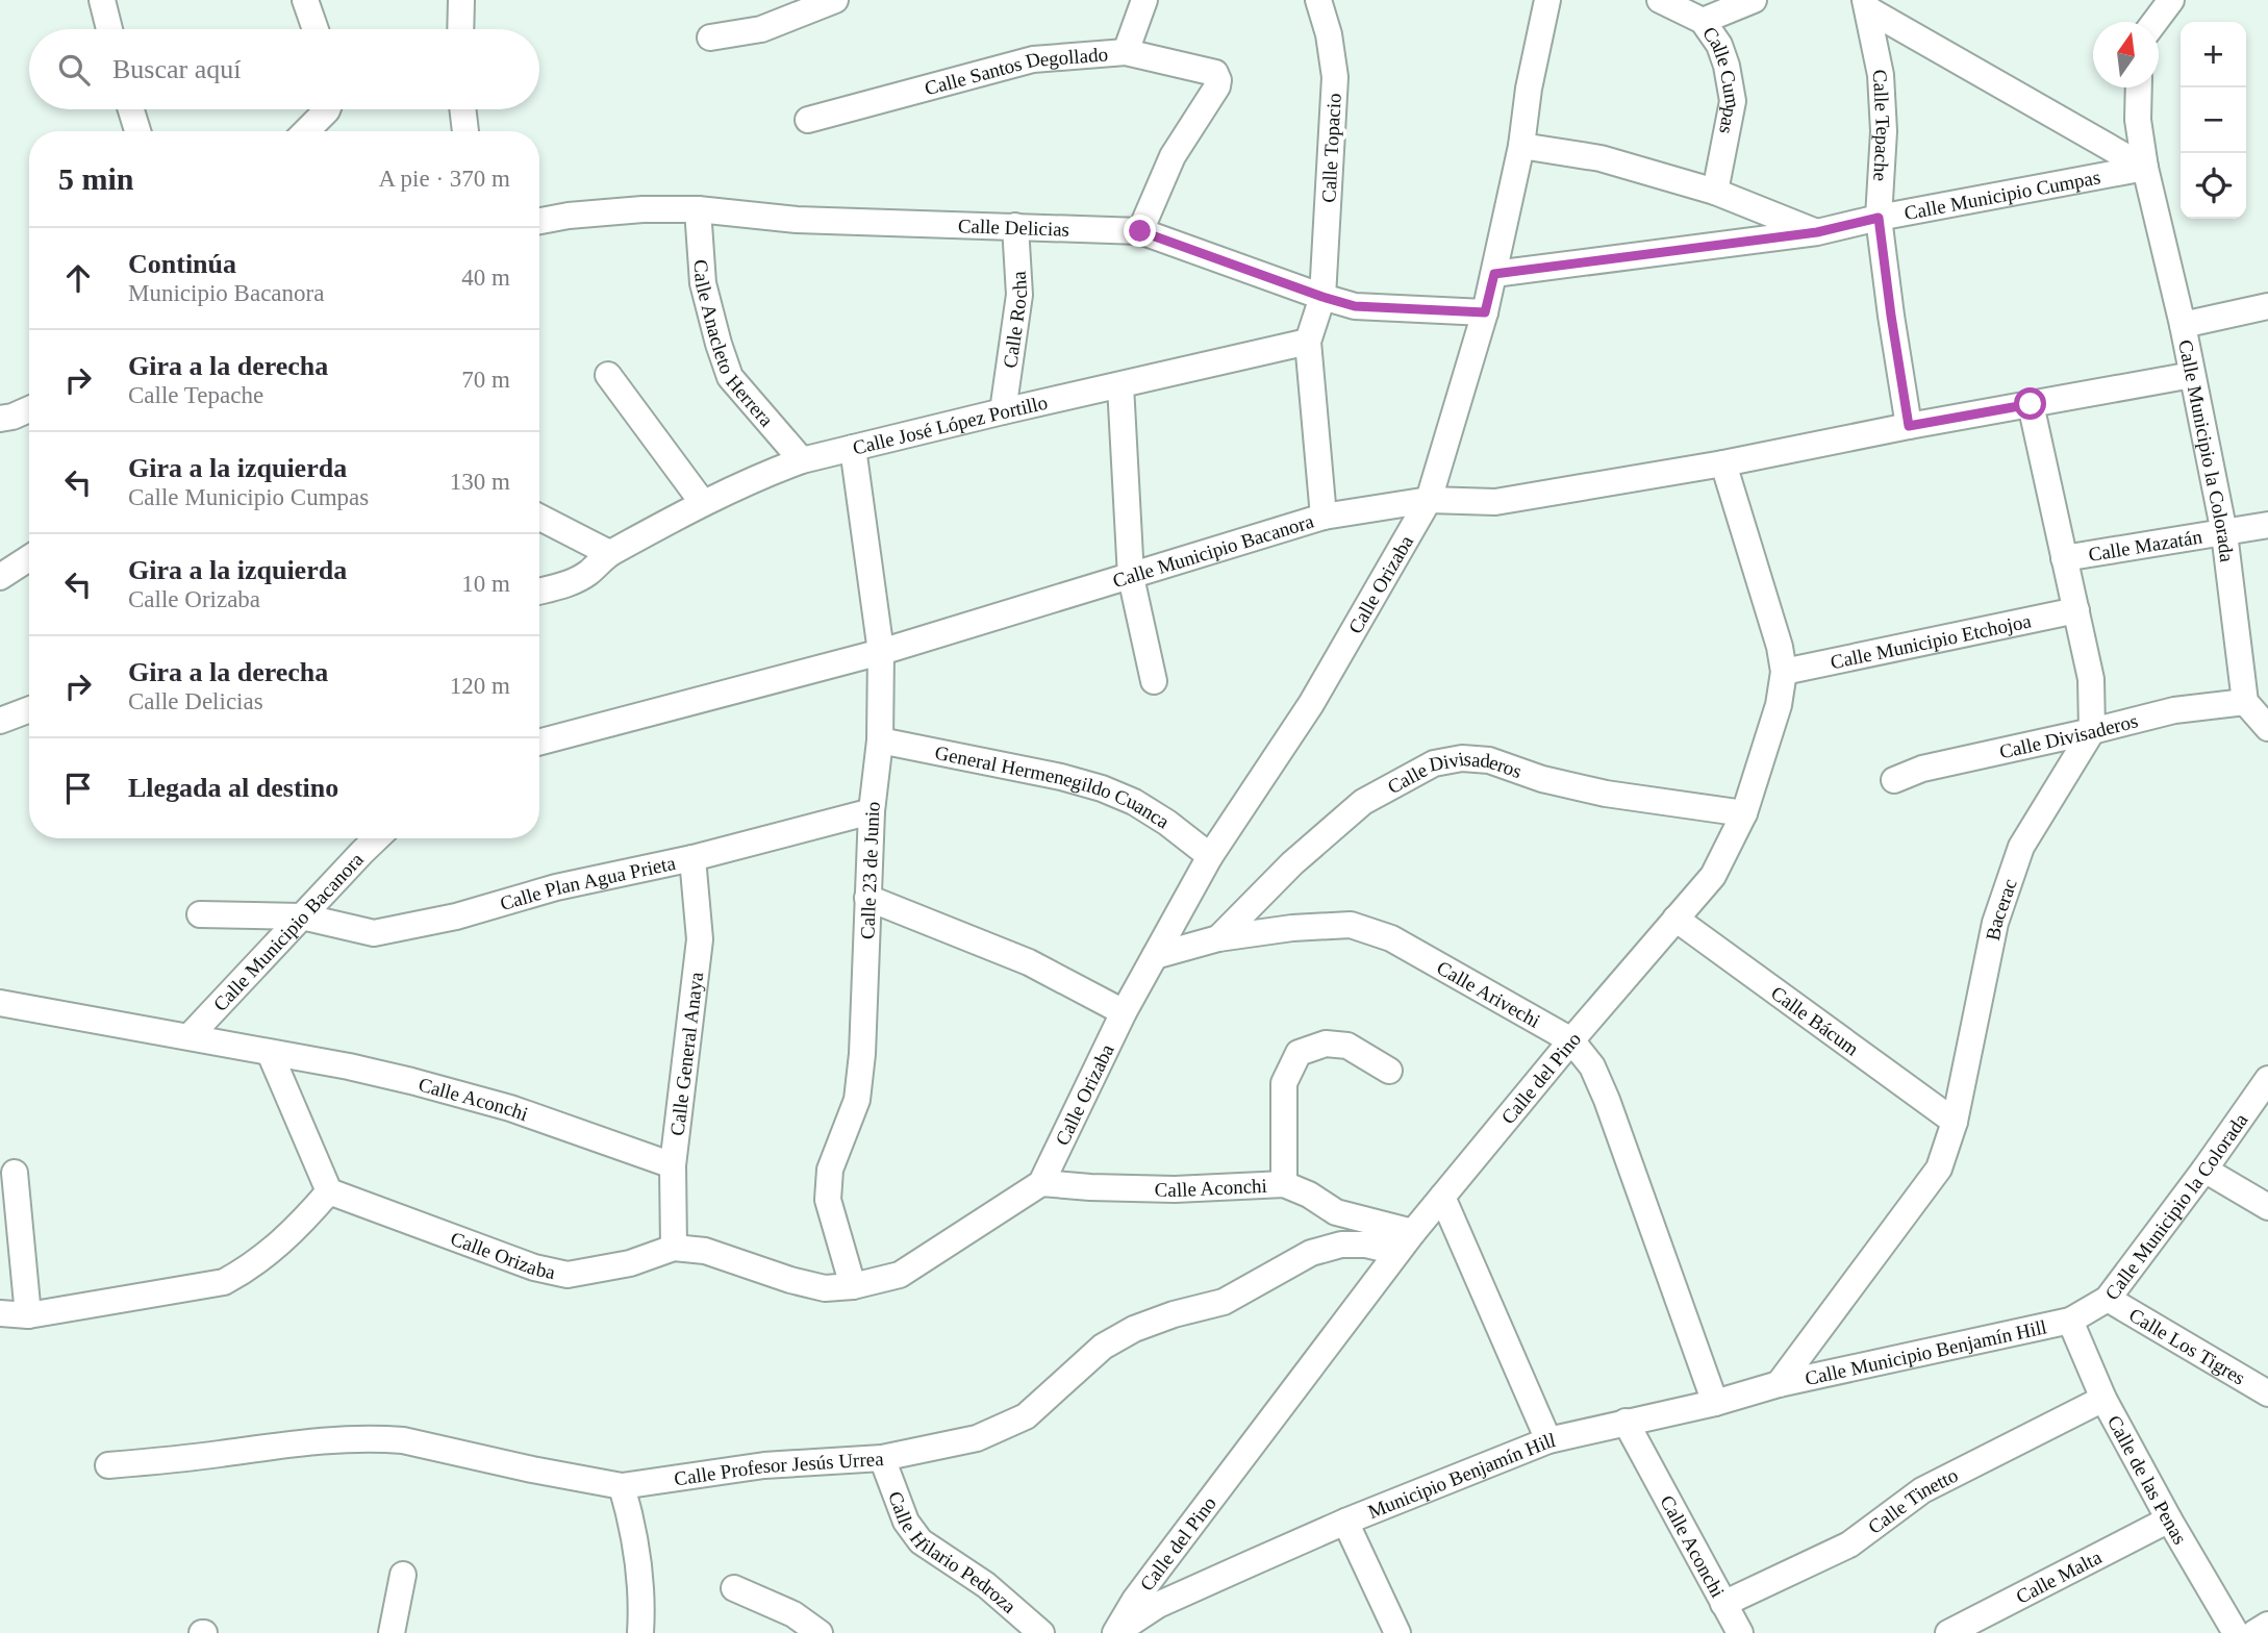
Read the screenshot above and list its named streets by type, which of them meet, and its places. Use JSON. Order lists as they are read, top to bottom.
{
  "streets": {
    "street": [
      "Calle Santos Degollado",
      "Calle Cumpas",
      "Calle Tepache",
      "Calle Topacio",
      "Calle Municipio Cumpas",
      "Calle Delicias",
      "Calle Rocha",
      "Calle Anacleto Herrera",
      "Calle José López Portillo",
      "Calle Municipio la Colorada",
      "Calle Mazatán",
      "Calle Municipio Bacanora",
      "Calle Orizaba",
      "Calle Municipio Etchojoa",
      "Calle Divisaderos",
      "General Hermenegildo Cuanca",
      "Calle 23 de Junio",
      "Calle Plan Agua Prieta",
      "Bacerac",
      "Calle Arivechi",
      "Calle Bácum",
      "Calle General Anaya",
      "Calle del Pino",
      "Calle Aconchi",
      "Calle Los Tigres",
      "Calle Municipio Benjamín Hill",
      "Calle Profesor Jesús Urrea",
      "Municipio Benjamín Hill",
      "Calle de las Penas",
      "Calle Tinetto",
      "Calle Hilario Pedroza",
      "Calle Malta"
    ]
  },
  "crossings": [
    ["Calle Santos Degollado", "Calle Delicias"],
    ["Calle Tepache", "Calle Municipio Cumpas"],
    ["Calle Tepache", "Calle Municipio Bacanora"],
    ["Calle Topacio", "Calle Delicias"],
    ["Calle Topacio", "Calle José López Portillo"],
    ["Calle Municipio Cumpas", "Calle Municipio la Colorada"],
    ["Calle Municipio Cumpas", "Calle Orizaba"],
    ["Calle Delicias", "Calle Rocha"],
    ["Calle Delicias", "Calle Anacleto Herrera"],
    ["Calle Delicias", "Calle Orizaba"],
    ["Calle Rocha", "Calle José López Portillo"],
    ["Calle Anacleto Herrera", "Calle José López Portillo"],
    ["Calle José López Portillo", "Calle 23 de Junio"],
    ["Calle Municipio la Colorada", "Calle Mazatán"],
    ["Calle Municipio la Colorada", "Calle Divisaderos"],
    ["Calle Municipio la Colorada", "Calle Los Tigres"],
    ["Calle Municipio la Colorada", "Calle Municipio Benjamín Hill"],
    ["Calle Municipio la Colorada", "Calle de las Penas"],
    ["Calle Municipio Bacanora", "Calle Orizaba"],
    ["Calle Municipio Bacanora", "Calle 23 de Junio"],
    ["Calle Municipio Bacanora", "Calle Plan Agua Prieta"],
    ["Calle Municipio Bacanora", "Calle del Pino"],
    ["Calle Orizaba", "General Hermenegildo Cuanca"],
    ["Calle Orizaba", "Calle 23 de Junio"],
    ["Calle Orizaba", "Calle Arivechi"],
    ["Calle Orizaba", "Calle General Anaya"],
    ["Calle Orizaba", "Calle Aconchi"],
    ["Calle Municipio Etchojoa", "Calle del Pino"],
    ["Calle Divisaderos", "Bacerac"],
    ["Calle Divisaderos", "Calle Arivechi"],
    ["Calle Divisaderos", "Calle del Pino"],
    ["General Hermenegildo Cuanca", "Calle 23 de Junio"],
    ["Calle 23 de Junio", "Calle Plan Agua Prieta"],
    ["Calle Plan Agua Prieta", "Calle General Anaya"],
    ["Bacerac", "Calle Bácum"],
    ["Bacerac", "Calle Municipio Benjamín Hill"],
    ["Bacerac", "Municipio Benjamín Hill"],
    ["Calle Arivechi", "Calle del Pino"],
    ["Calle Arivechi", "Municipio Benjamín Hill"],
    ["Calle Bácum", "Calle del Pino"],
    ["Calle General Anaya", "Calle Aconchi"],
    ["Calle del Pino", "Calle Aconchi"],
    ["Calle del Pino", "Calle Profesor Jesús Urrea"],
    ["Calle del Pino", "Municipio Benjamín Hill"],
    ["Calle Aconchi", "Calle Profesor Jesús Urrea"],
    ["Calle Aconchi", "Municipio Benjamín Hill"],
    ["Calle Aconchi", "Calle Tinetto"],
    ["Calle Municipio Benjamín Hill", "Municipio Benjamín Hill"],
    ["Calle Municipio Benjamín Hill", "Calle de las Penas"],
    ["Calle Profesor Jesús Urrea", "Calle Hilario Pedroza"],
    ["Calle de las Penas", "Calle Tinetto"],
    ["Calle de las Penas", "Calle Malta"]
  ],
  "north": "top",
  "page": {
    "map_buttons": ["+", "−"],
    "search": "Buscar aquí",
    "heading": ["5 min", "A pie · 370 m"],
    "list": [
      ["Continúa", "Municipio Bacanora", "40 m"],
      ["Gira a la derecha", "Calle Tepache", "70 m"],
      ["Gira a la izquierda", "Calle Municipio Cumpas", "130 m"],
      ["Gira a la izquierda", "Calle Orizaba", "10 m"],
      ["Gira a la derecha", "Calle Delicias", "120 m"],
      "Llegada al destino"
    ]
  }
}
